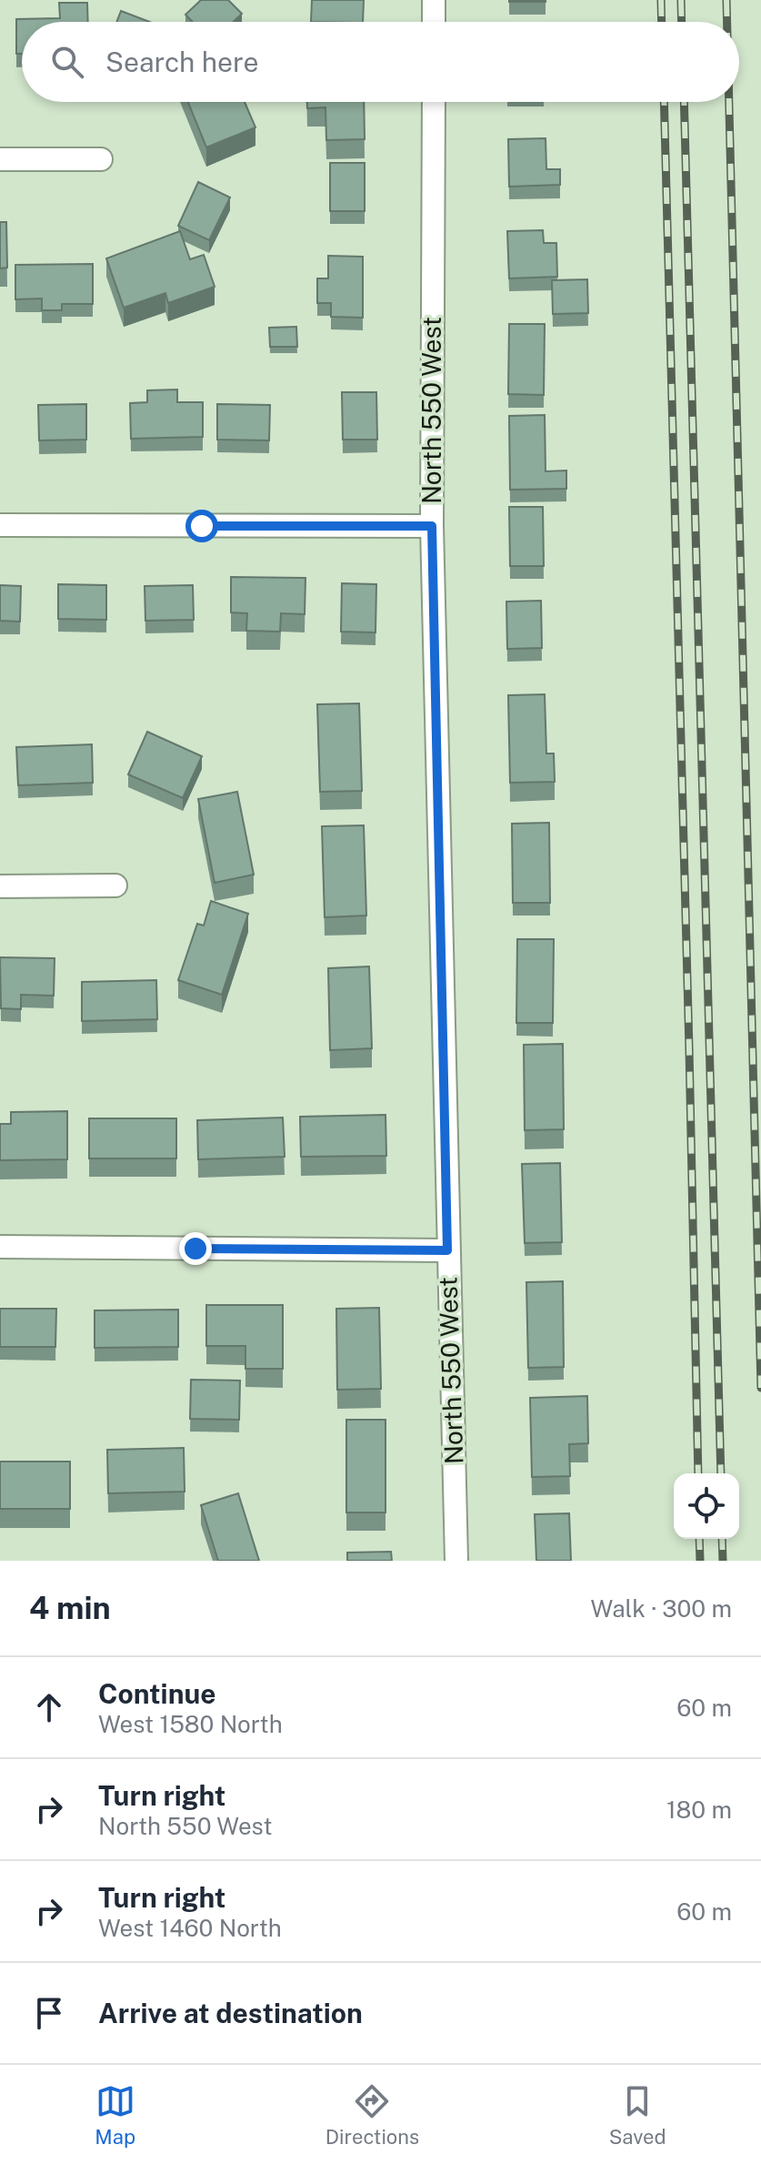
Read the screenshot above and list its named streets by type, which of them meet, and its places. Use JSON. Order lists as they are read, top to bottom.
{
  "streets": {
    "street": ["North 550 West"]
  },
  "page": {
    "search": "Search here",
    "heading": ["4 min", "Walk · 300 m"],
    "list": [
      ["Continue", "West 1580 North", "60 m"],
      ["Turn right", "North 550 West", "180 m"],
      ["Turn right", "West 1460 North", "60 m"],
      "Arrive at destination"
    ],
    "nav": ["Map", "Directions", "Saved"]
  }
}
